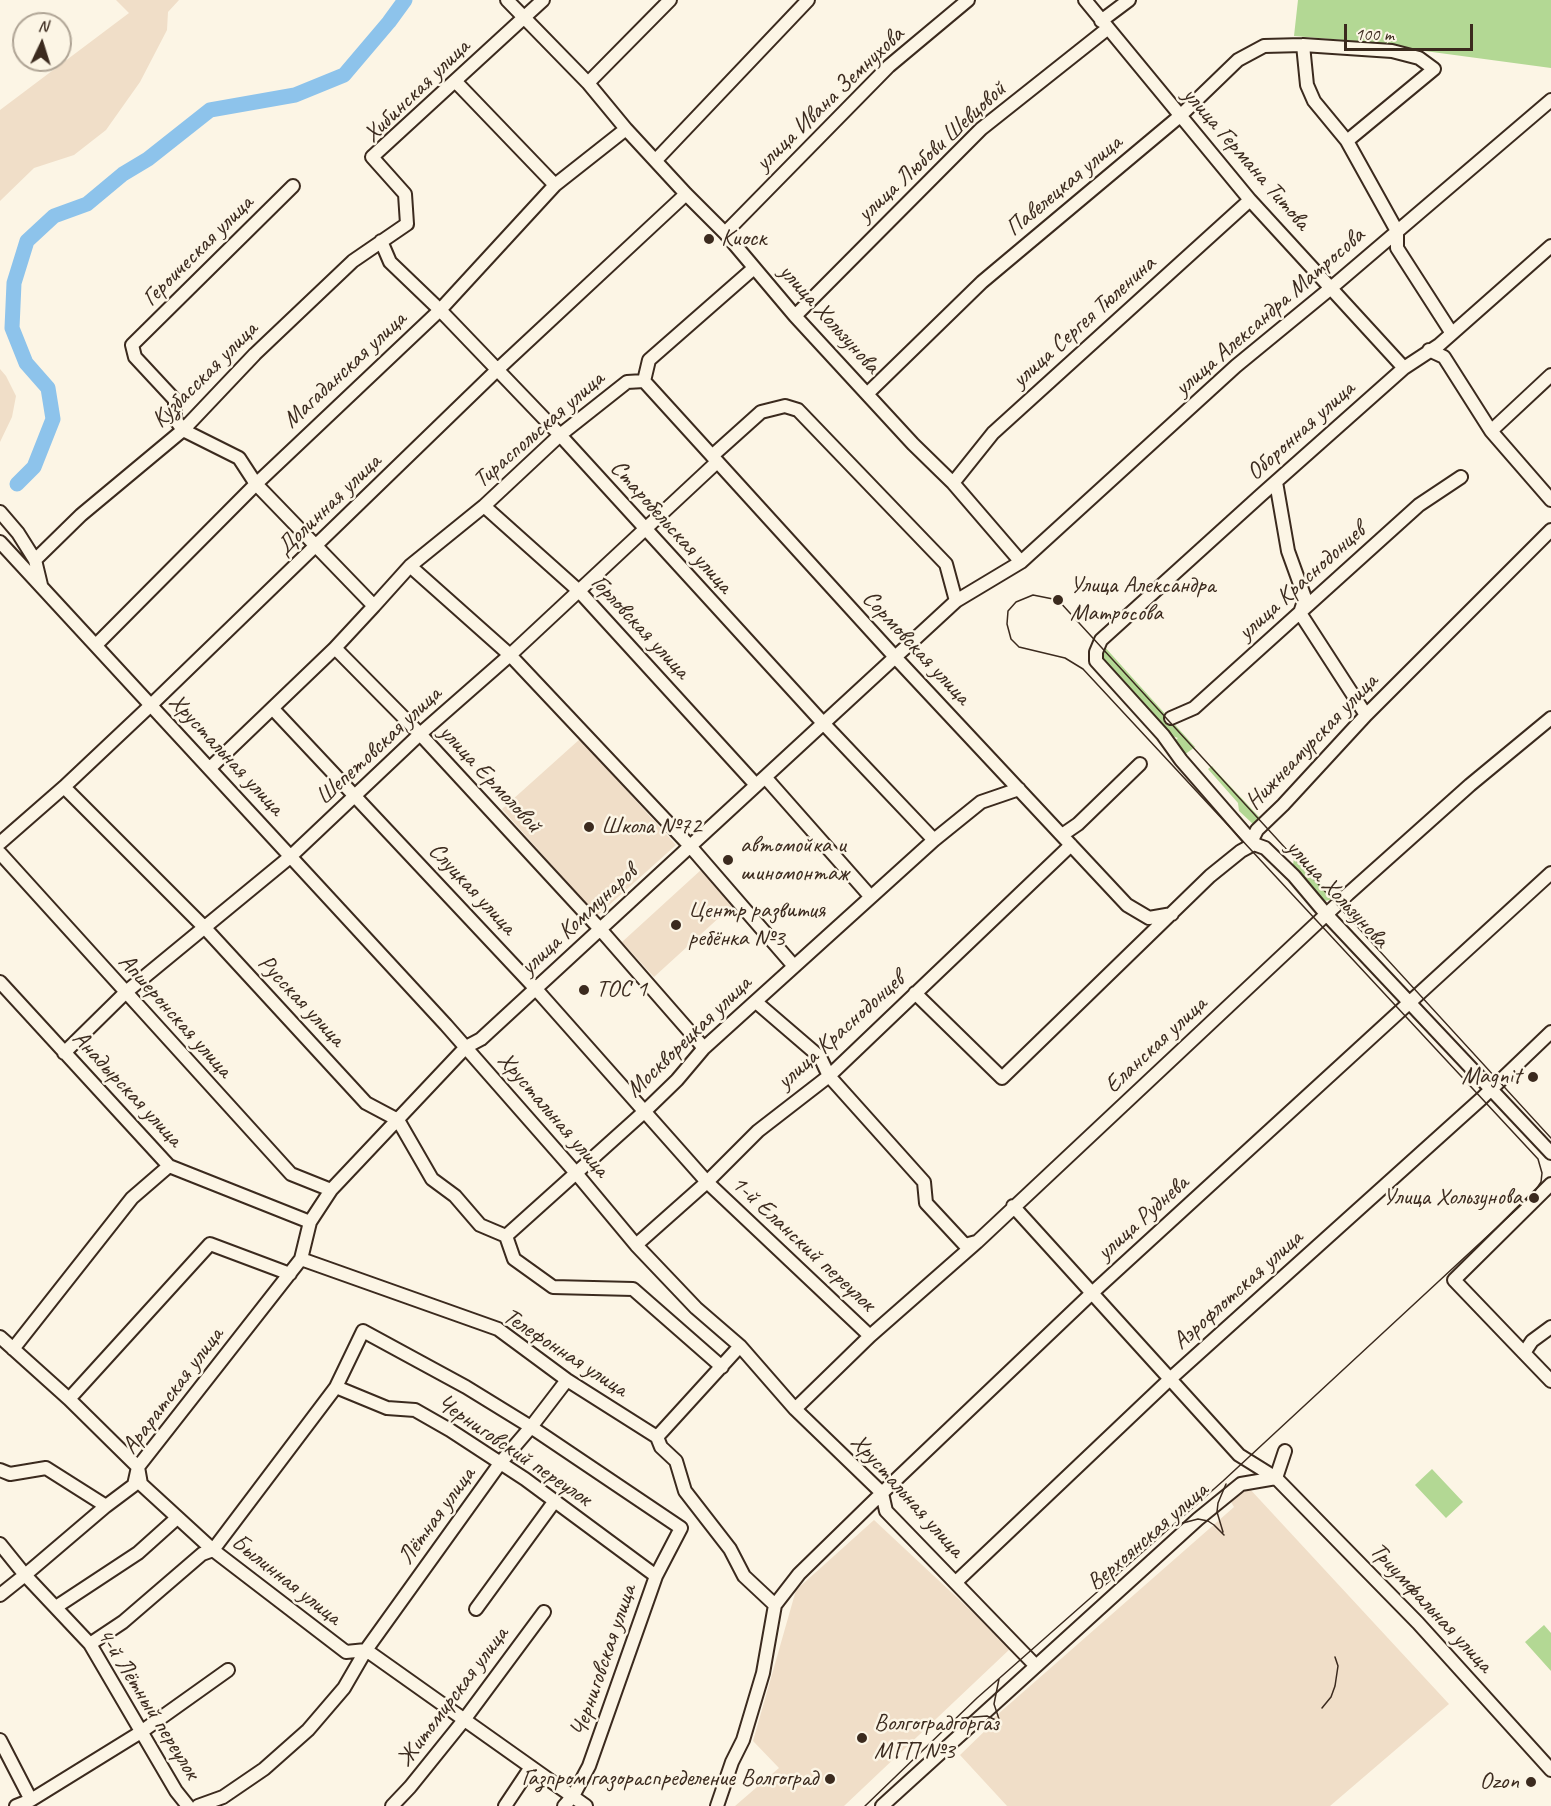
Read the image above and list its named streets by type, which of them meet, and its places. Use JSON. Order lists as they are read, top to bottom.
{
  "streets": {
    "street": [
      "Хибинская улица",
      "улица Ивана Земнухова",
      "улица Любови Шевцовой",
      "улица Германа Титова",
      "Павелецкая улица",
      "Героическая улица",
      "улица Александра Матросова",
      "улица Хользунова",
      "улица Сергея Тюленина",
      "Магаданская улица",
      "Кузбасская улица",
      "Тираспольская улица",
      "Оборонная улица",
      "Долинная улица",
      "Старобельская улица",
      "улица Краснодонцев",
      "Горловская улица",
      "Сормовская улица",
      "Нижнеамурская улица",
      "Шепетовская улица",
      "Хрустальная улица",
      "улица Ермоловой",
      "Слуцкая улица",
      "улица Коммунаров",
      "Русская улица",
      "Апшеронская улица",
      "Москворецкая улица",
      "Еланская улица",
      "Анадырская улица",
      "улица Руднева",
      "1-й Еланский переулок",
      "Аэрофлотская улица",
      "Телефонная улица",
      "Араратская улица",
      "Черниговский переулок",
      "Лётная улица",
      "Верхоянская улица",
      "Былинная улица",
      "Триумфальная улица",
      "Черниговская улица",
      "Житомирская улица",
      "4-й Лётный переулок"
    ]
  },
  "crossings": [
    ["Хибинская улица", "улица Хользунова"],
    ["Хибинская улица", "Кузбасская улица"],
    ["улица Ивана Земнухова", "улица Хользунова"],
    ["улица Любови Шевцовой", "улица Германа Титова"],
    ["улица Любови Шевцовой", "улица Хользунова"],
    ["улица Германа Титова", "Павелецкая улица"],
    ["улица Германа Титова", "улица Александра Матросова"],
    ["улица Германа Титова", "улица Сергея Тюленина"],
    ["улица Германа Титова", "Оборонная улица"],
    ["Павелецкая улица", "улица Хользунова"],
    ["Героическая улица", "Кузбасская улица"],
    ["улица Александра Матросова", "улица Хользунова"],
    ["улица Александра Матросова", "улица Коммунаров"],
    ["улица Хользунова", "улица Сергея Тюленина"],
    ["улица Хользунова", "Магаданская улица"],
    ["улица Хользунова", "Тираспольская улица"],
    ["улица Хользунова", "Оборонная улица"],
    ["улица Хользунова", "Долинная улица"],
    ["улица Хользунова", "Нижнеамурская улица"],
    ["улица Хользунова", "улица Коммунаров"],
    ["улица Хользунова", "Еланская улица"],
    ["улица Хользунова", "улица Руднева"],
    ["улица Хользунова", "Аэрофлотская улица"],
    ["Магаданская улица", "Старобельская улица"],
    ["Магаданская улица", "Хрустальная улица"],
    ["Кузбасская улица", "Старобельская улица"],
    ["Кузбасская улица", "Хрустальная улица"],
    ["Тираспольская улица", "Старобельская улица"],
    ["Тираспольская улица", "Горловская улица"],
    ["Тираспольская улица", "Сормовская улица"],
    ["Долинная улица", "Старобельская улица"],
    ["Долинная улица", "Хрустальная улица"],
    ["Долинная улица", "Русская улица"],
    ["Старобельская улица", "Шепетовская улица"],
    ["Старобельская улица", "улица Коммунаров"],
    ["Старобельская улица", "Москворецкая улица"],
    ["улица Краснодонцев", "Сормовская улица"],
    ["улица Краснодонцев", "Нижнеамурская улица"],
    ["улица Краснодонцев", "Хрустальная улица"],
    ["улица Краснодонцев", "Слуцкая улица"],
    ["улица Краснодонцев", "1-й Еланский переулок"],
    ["Горловская улица", "Шепетовская улица"],
    ["Горловская улица", "улица Коммунаров"],
    ["Горловская улица", "Москворецкая улица"],
    ["Сормовская улица", "Нижнеамурская улица"],
    ["Сормовская улица", "Шепетовская улица"],
    ["Сормовская улица", "улица Коммунаров"],
    ["Сормовская улица", "Москворецкая улица"],
    ["Шепетовская улица", "Хрустальная улица"],
    ["Шепетовская улица", "улица Ермоловой"],
    ["Шепетовская улица", "Слуцкая улица"],
    ["Шепетовская улица", "улица Коммунаров"],
    ["Шепетовская улица", "Русская улица"],
    ["Шепетовская улица", "Апшеронская улица"],
    ["Шепетовская улица", "Анадырская улица"],
    ["Хрустальная улица", "улица Коммунаров"],
    ["Хрустальная улица", "Москворецкая улица"],
    ["Хрустальная улица", "Еланская улица"],
    ["Хрустальная улица", "улица Руднева"],
    ["Хрустальная улица", "Аэрофлотская улица"],
    ["Хрустальная улица", "Верхоянская улица"],
    ["улица Ермоловой", "улица Коммунаров"],
    ["улица Ермоловой", "Москворецкая улица"],
    ["Слуцкая улица", "улица Коммунаров"],
    ["Слуцкая улица", "Москворецкая улица"],
    ["Слуцкая улица", "1-й Еланский переулок"],
    ["улица Коммунаров", "Русская улица"],
    ["улица Коммунаров", "Апшеронская улица"],
    ["улица Коммунаров", "Анадырская улица"],
    ["улица Коммунаров", "Телефонная улица"],
    ["улица Коммунаров", "Араратская улица"],
    ["Еланская улица", "1-й Еланский переулок"],
    ["Еланская улица", "Триумфальная улица"],
    ["улица Руднева", "Телефонная улица"],
    ["улица Руднева", "Триумфальная улица"],
    ["Аэрофлотская улица", "Триумфальная улица"],
    ["Телефонная улица", "Лётная улица"],
    ["Араратская улица", "Былинная улица"],
    ["Араратская улица", "4-й Лётный переулок"],
    ["Черниговский переулок", "Лётная улица"],
    ["Черниговский переулок", "Черниговская улица"],
    ["Лётная улица", "Былинная улица"],
    ["Лётная улица", "Черниговская улица"],
    ["Верхоянская улица", "Триумфальная улица"],
    ["Былинная улица", "Черниговская улица"],
    ["Былинная улица", "Житомирская улица"]
  ],
  "places": [
    "Киоск",
    "Улица Александра Матросова",
    "Школа №72",
    "автомойка и шиномонтаж",
    "Центр развития ребёнка №3",
    "ТОС 1",
    "Magnit",
    "Улица Хользунова",
    "Волгоградгоргаз МГП №3",
    "Газпром газораспределение Волгоград",
    "Ozon"
  ],
  "scale_bar": "100 m",
  "north": "top"
}
